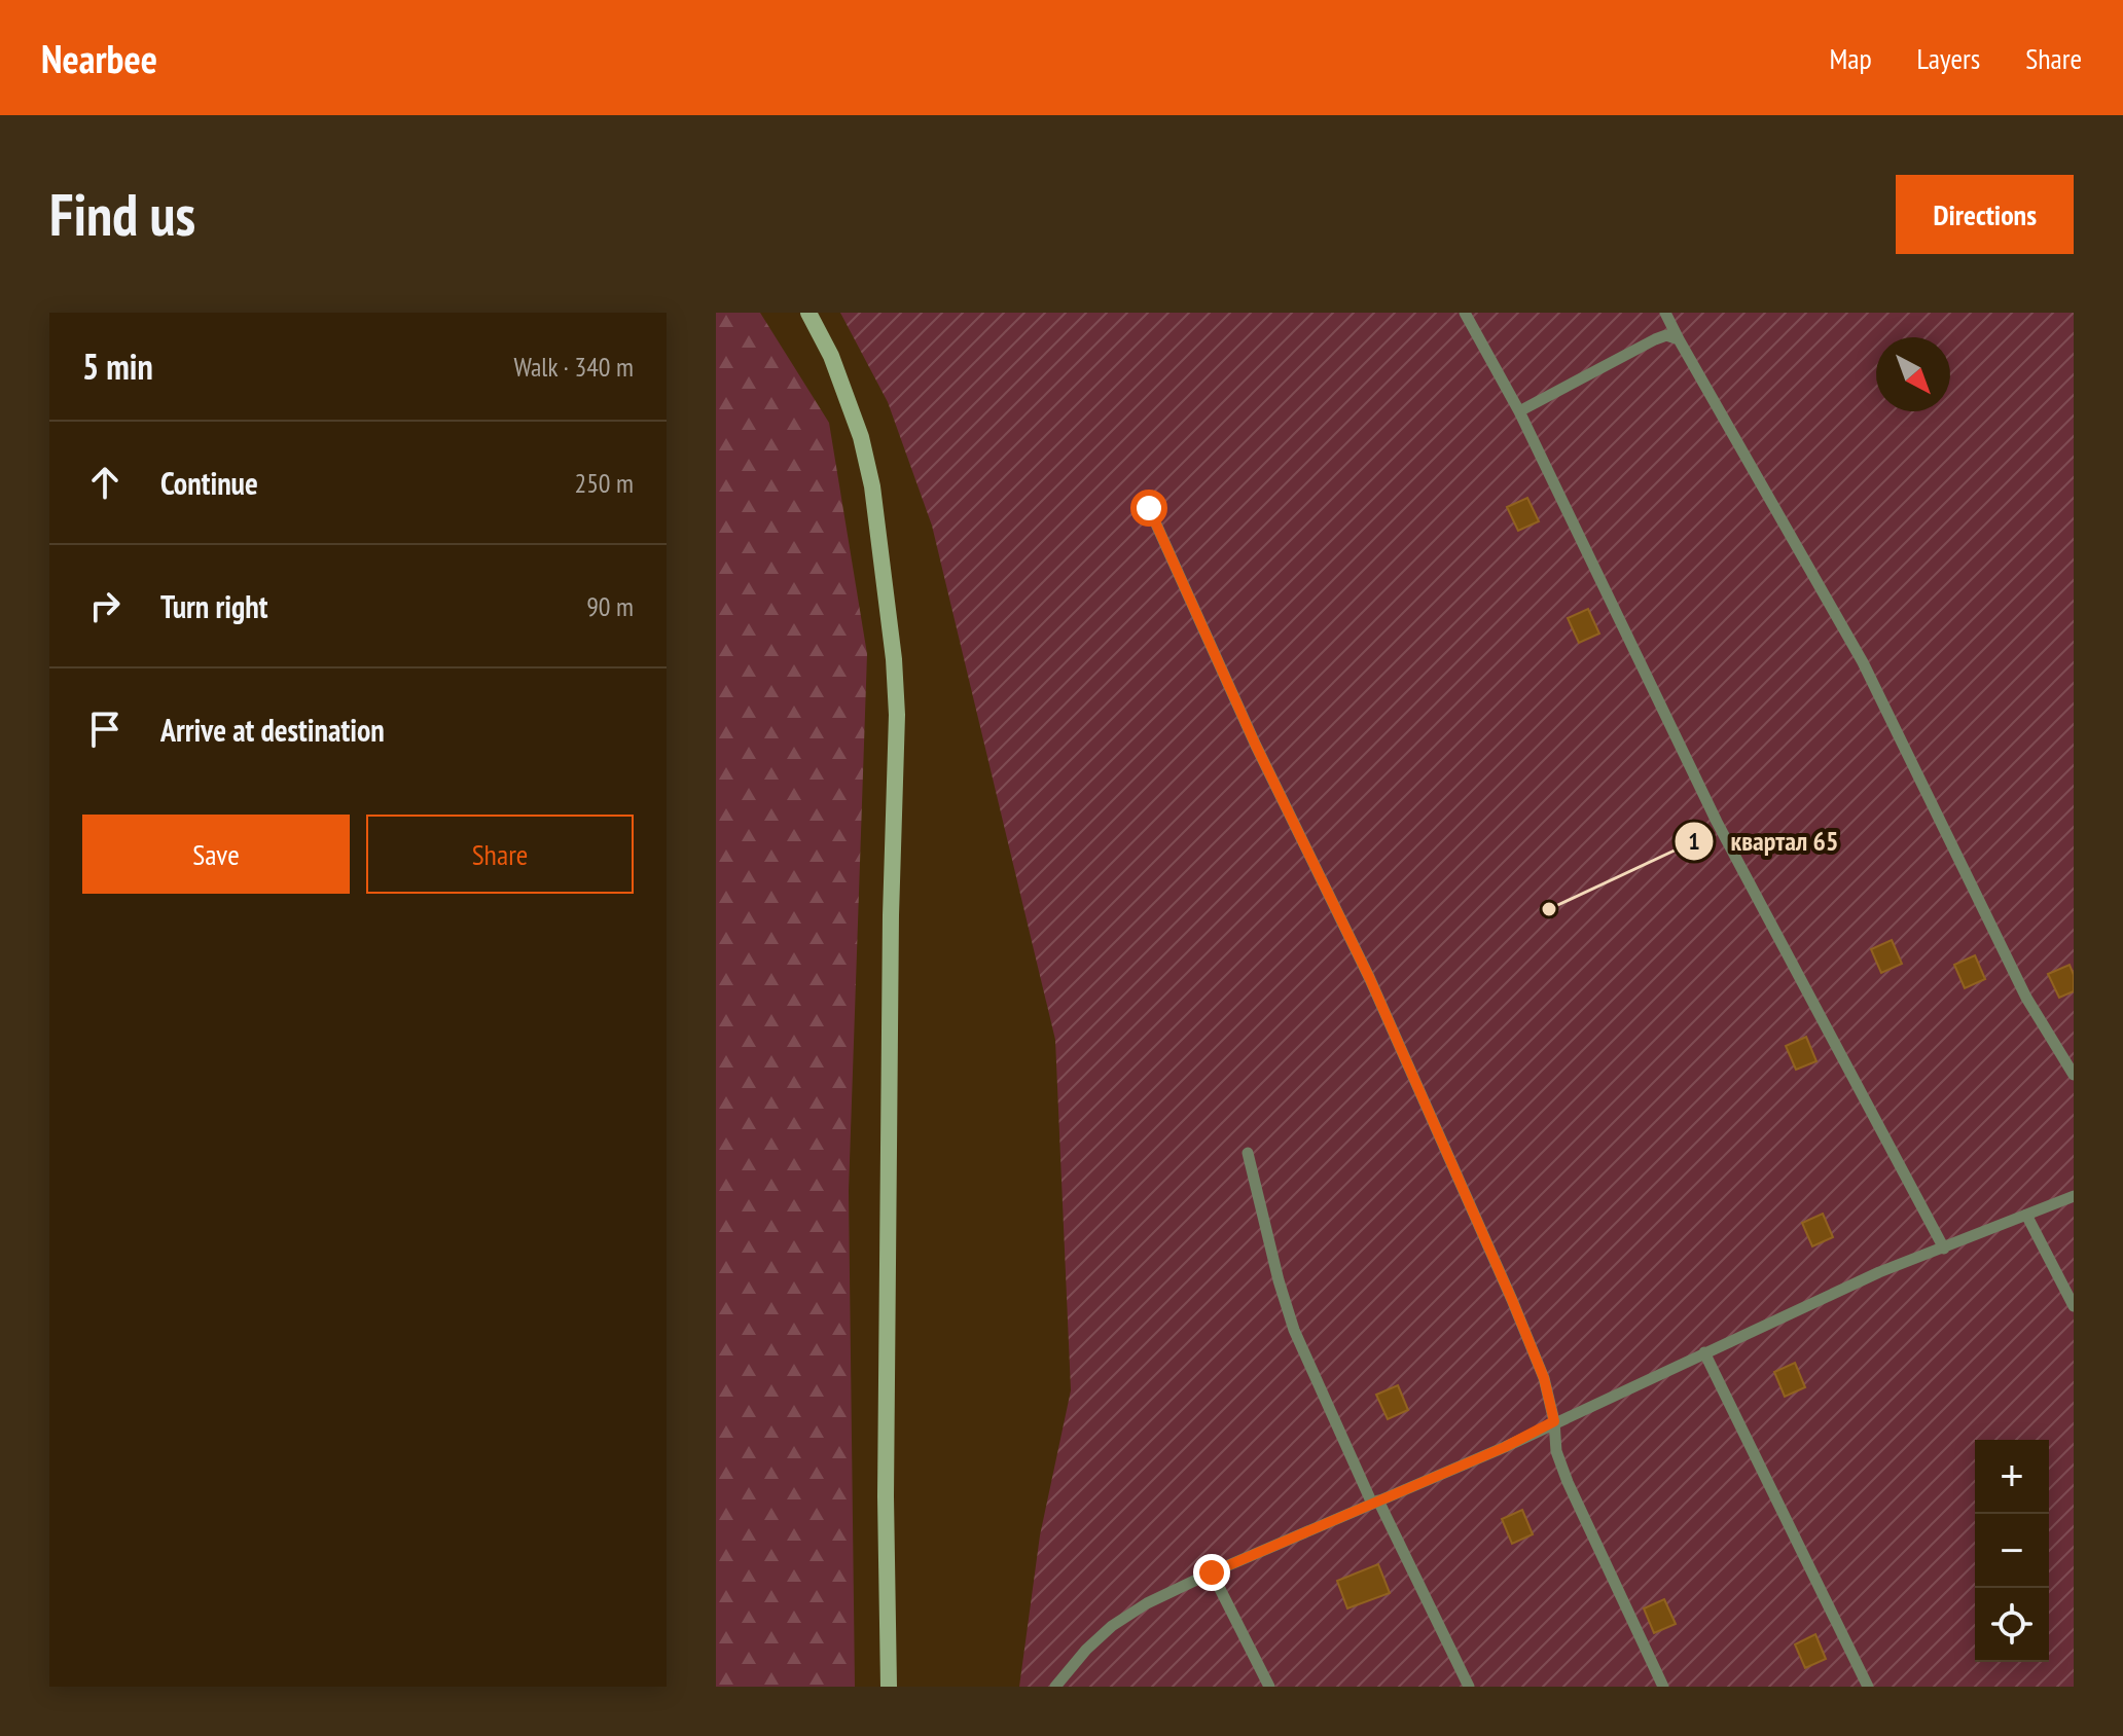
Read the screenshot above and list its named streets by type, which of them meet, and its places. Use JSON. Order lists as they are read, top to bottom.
{
  "places": ["квартал 65"],
  "north": "bottom right",
  "page": {
    "header": "Nearbee",
    "nav": ["Map", "Layers", "Share"],
    "buttons": [
      "Directions",
      ["Save", "Share"]
    ],
    "title": "Find us",
    "heading": ["5 min", "Walk · 340 m"],
    "list": [
      ["Continue", "250 m"],
      ["Turn right", "90 m"],
      "Arrive at destination"
    ],
    "map_buttons": ["+", "−"]
  }
}
